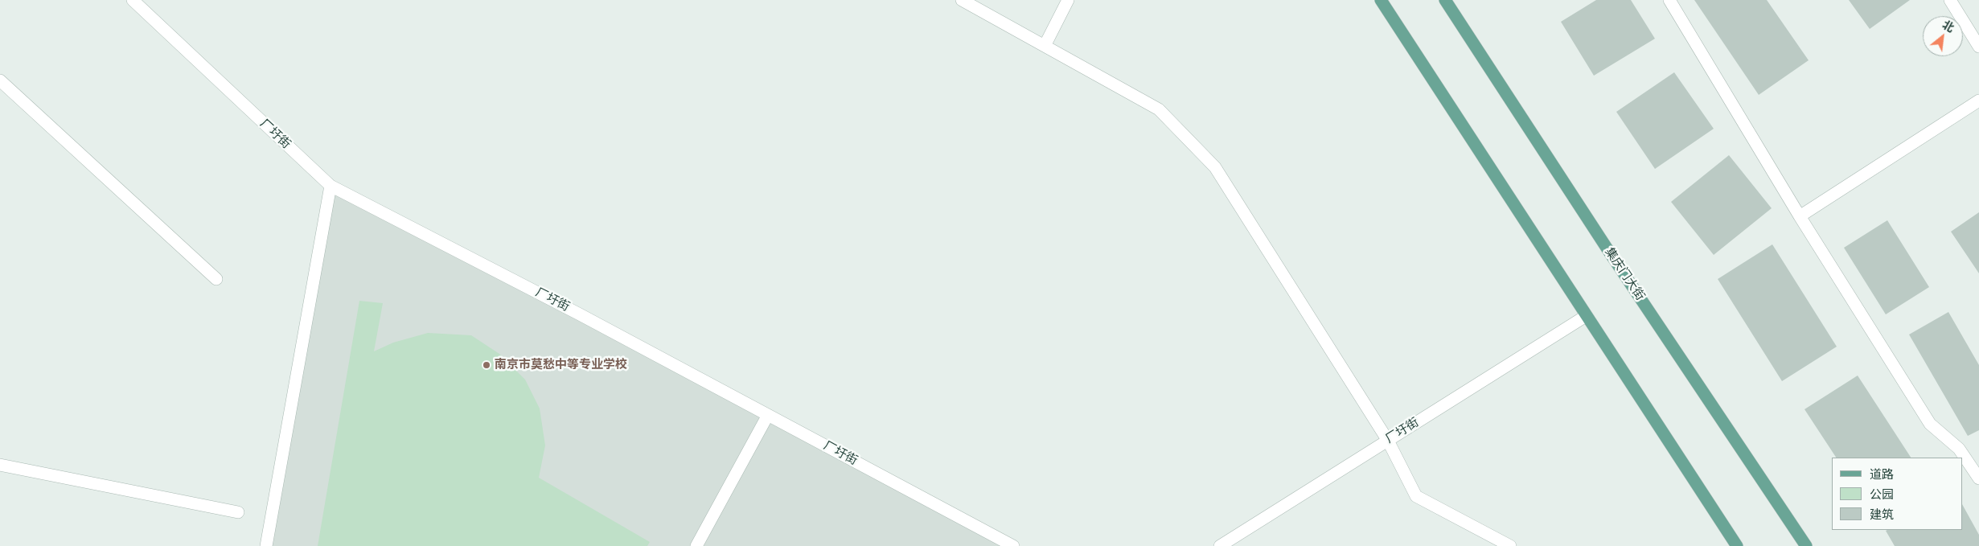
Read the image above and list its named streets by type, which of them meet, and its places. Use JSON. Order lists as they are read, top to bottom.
{
  "streets": {
    "main road": ["集庆门大街"],
    "street": ["厂圩街"]
  },
  "places": ["南京市莫愁中等专业学校"],
  "legend": ["道路", "公园", "建筑"],
  "north": "top right"
}
